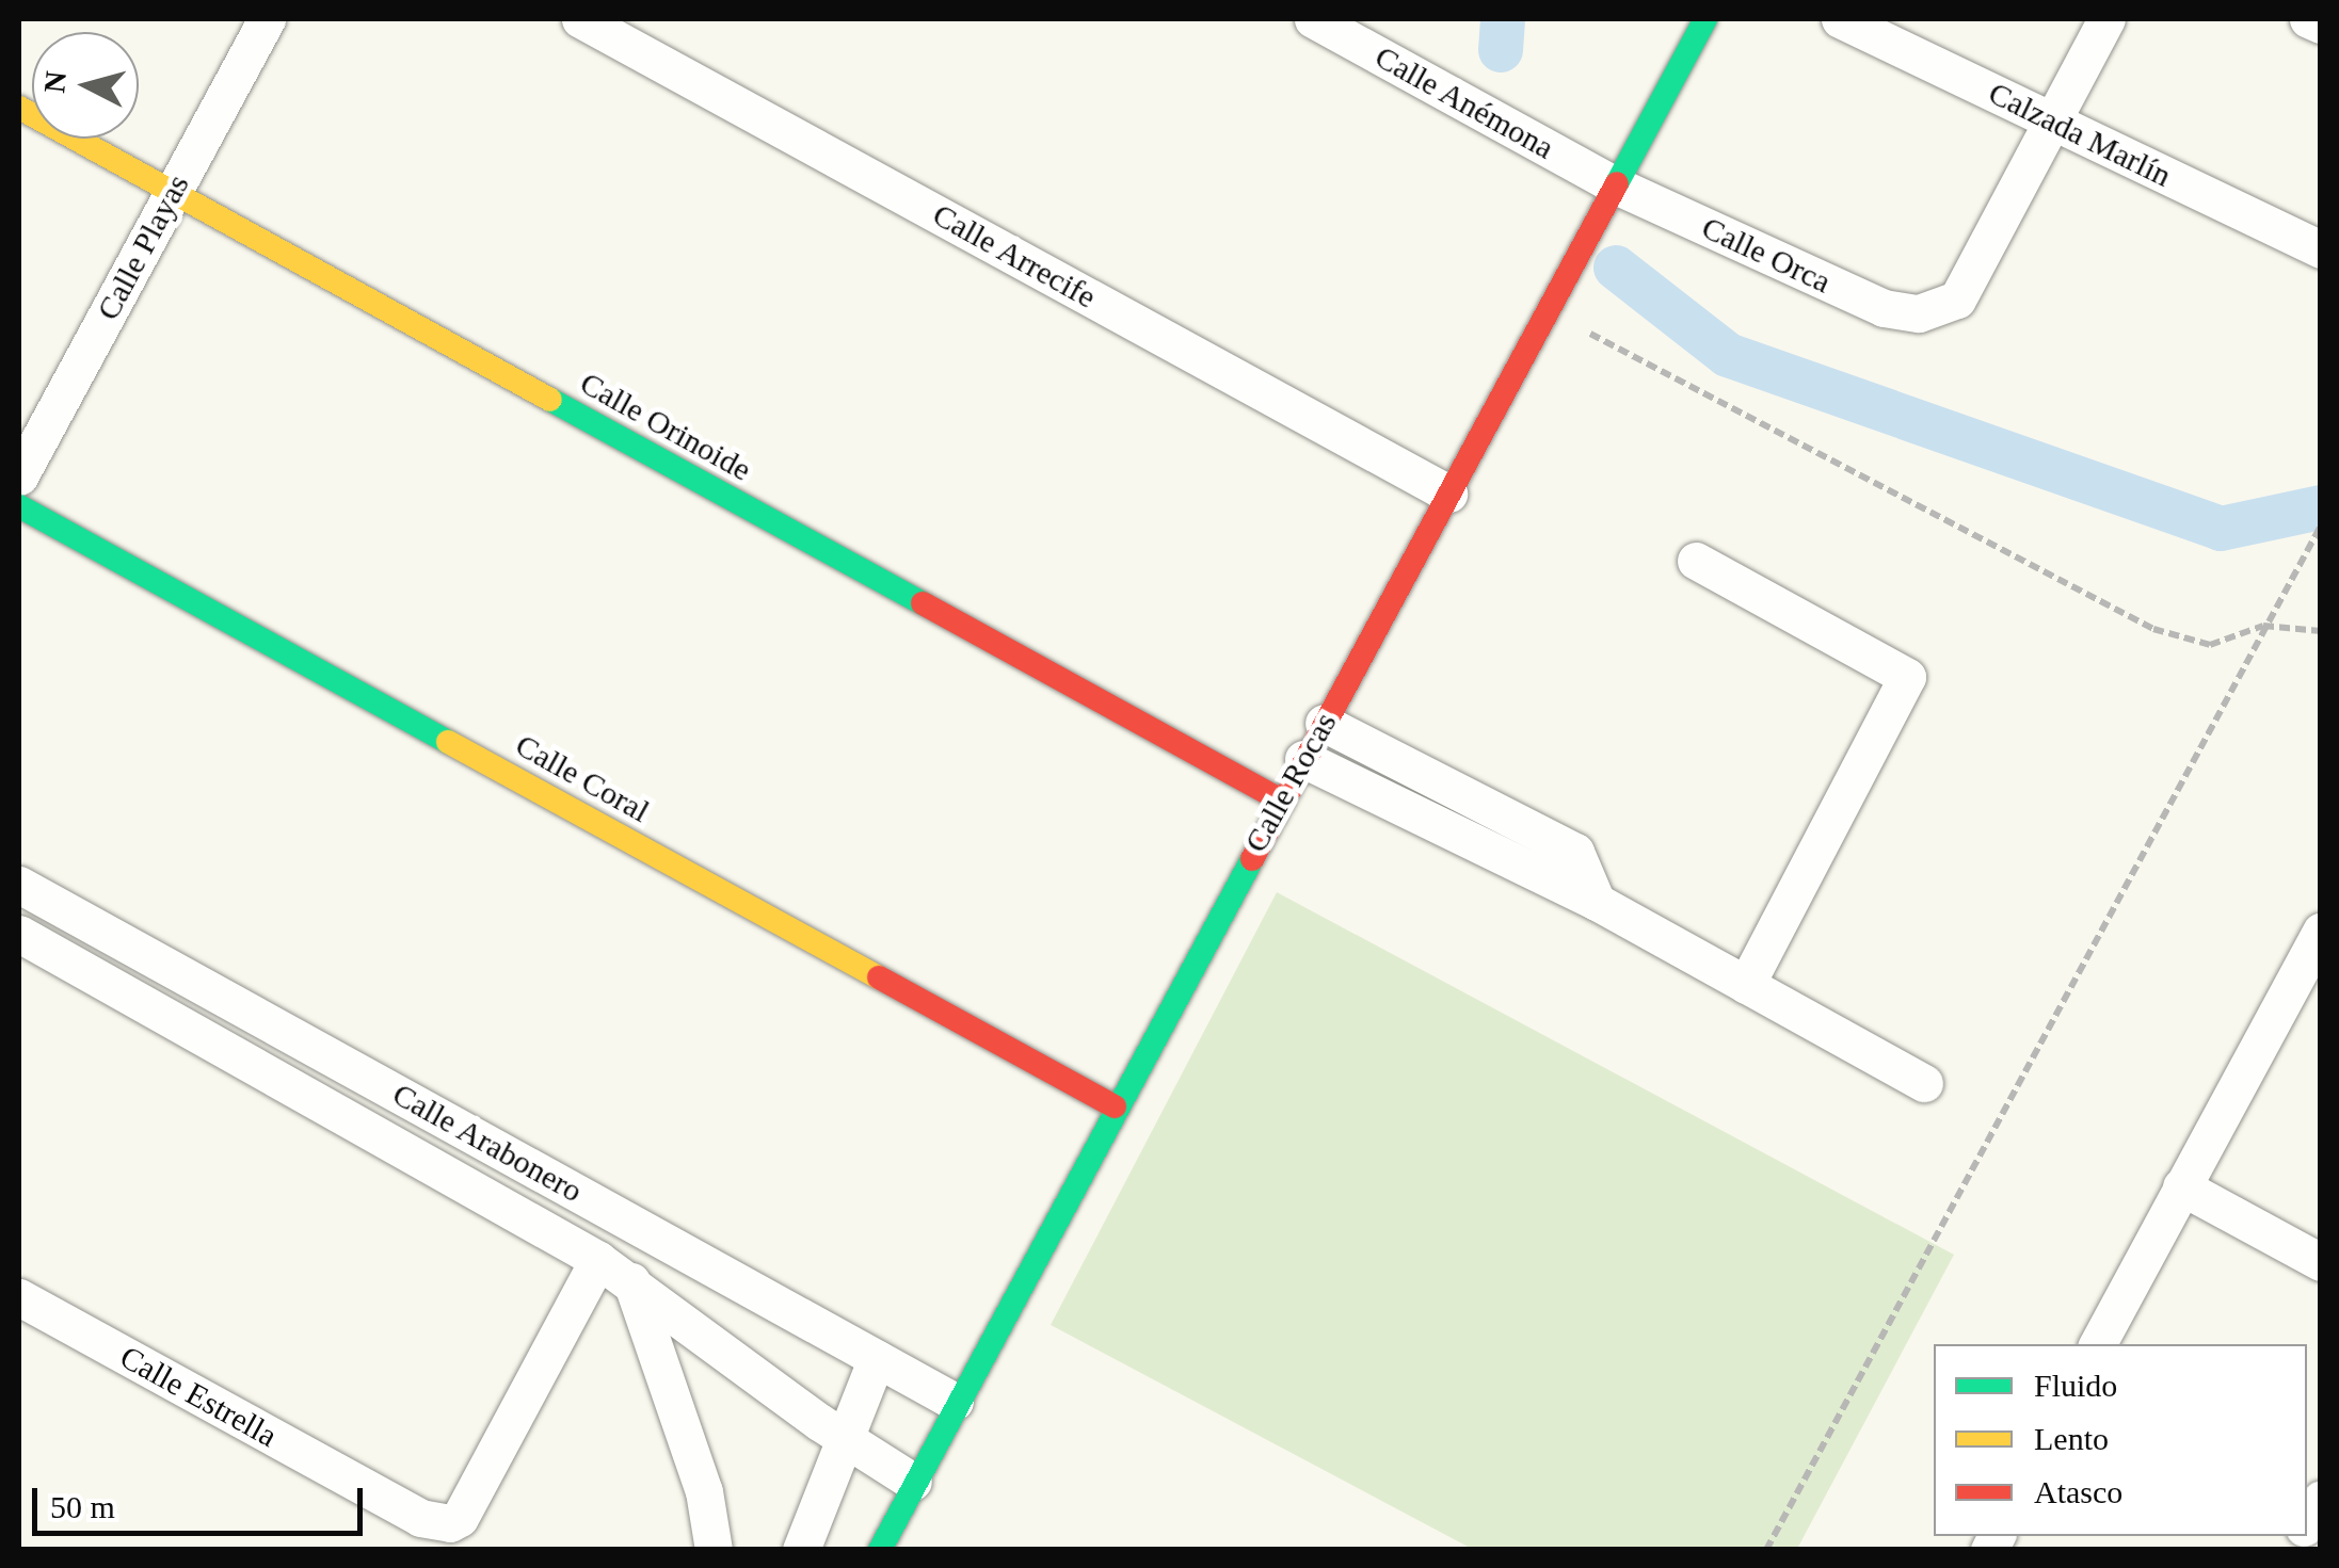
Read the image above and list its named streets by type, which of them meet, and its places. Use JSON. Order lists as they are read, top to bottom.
{
  "streets": {
    "street": [
      "Calle Anémona",
      "Calzada Marlín",
      "Calle Playas",
      "Calle Orca",
      "Calle Arrecife",
      "Calle Orinoide",
      "Calle Coral",
      "Calle Rocas",
      "Calle Arabonero",
      "Calle Estrella"
    ]
  },
  "crossings": [
    ["Calle Anémona", "Calle Orca"],
    ["Calle Anémona", "Calle Rocas"],
    ["Calzada Marlín", "Calle Orca"],
    ["Calle Playas", "Calle Orinoide"],
    ["Calle Orca", "Calle Rocas"],
    ["Calle Arrecife", "Calle Rocas"],
    ["Calle Orinoide", "Calle Rocas"],
    ["Calle Coral", "Calle Rocas"],
    ["Calle Rocas", "Calle Arabonero"],
    ["Calle Arabonero", "Calle Estrella"]
  ],
  "legend": ["Fluido", "Lento", "Atasco"],
  "scale_bar": "50 m",
  "north": "left"
}
